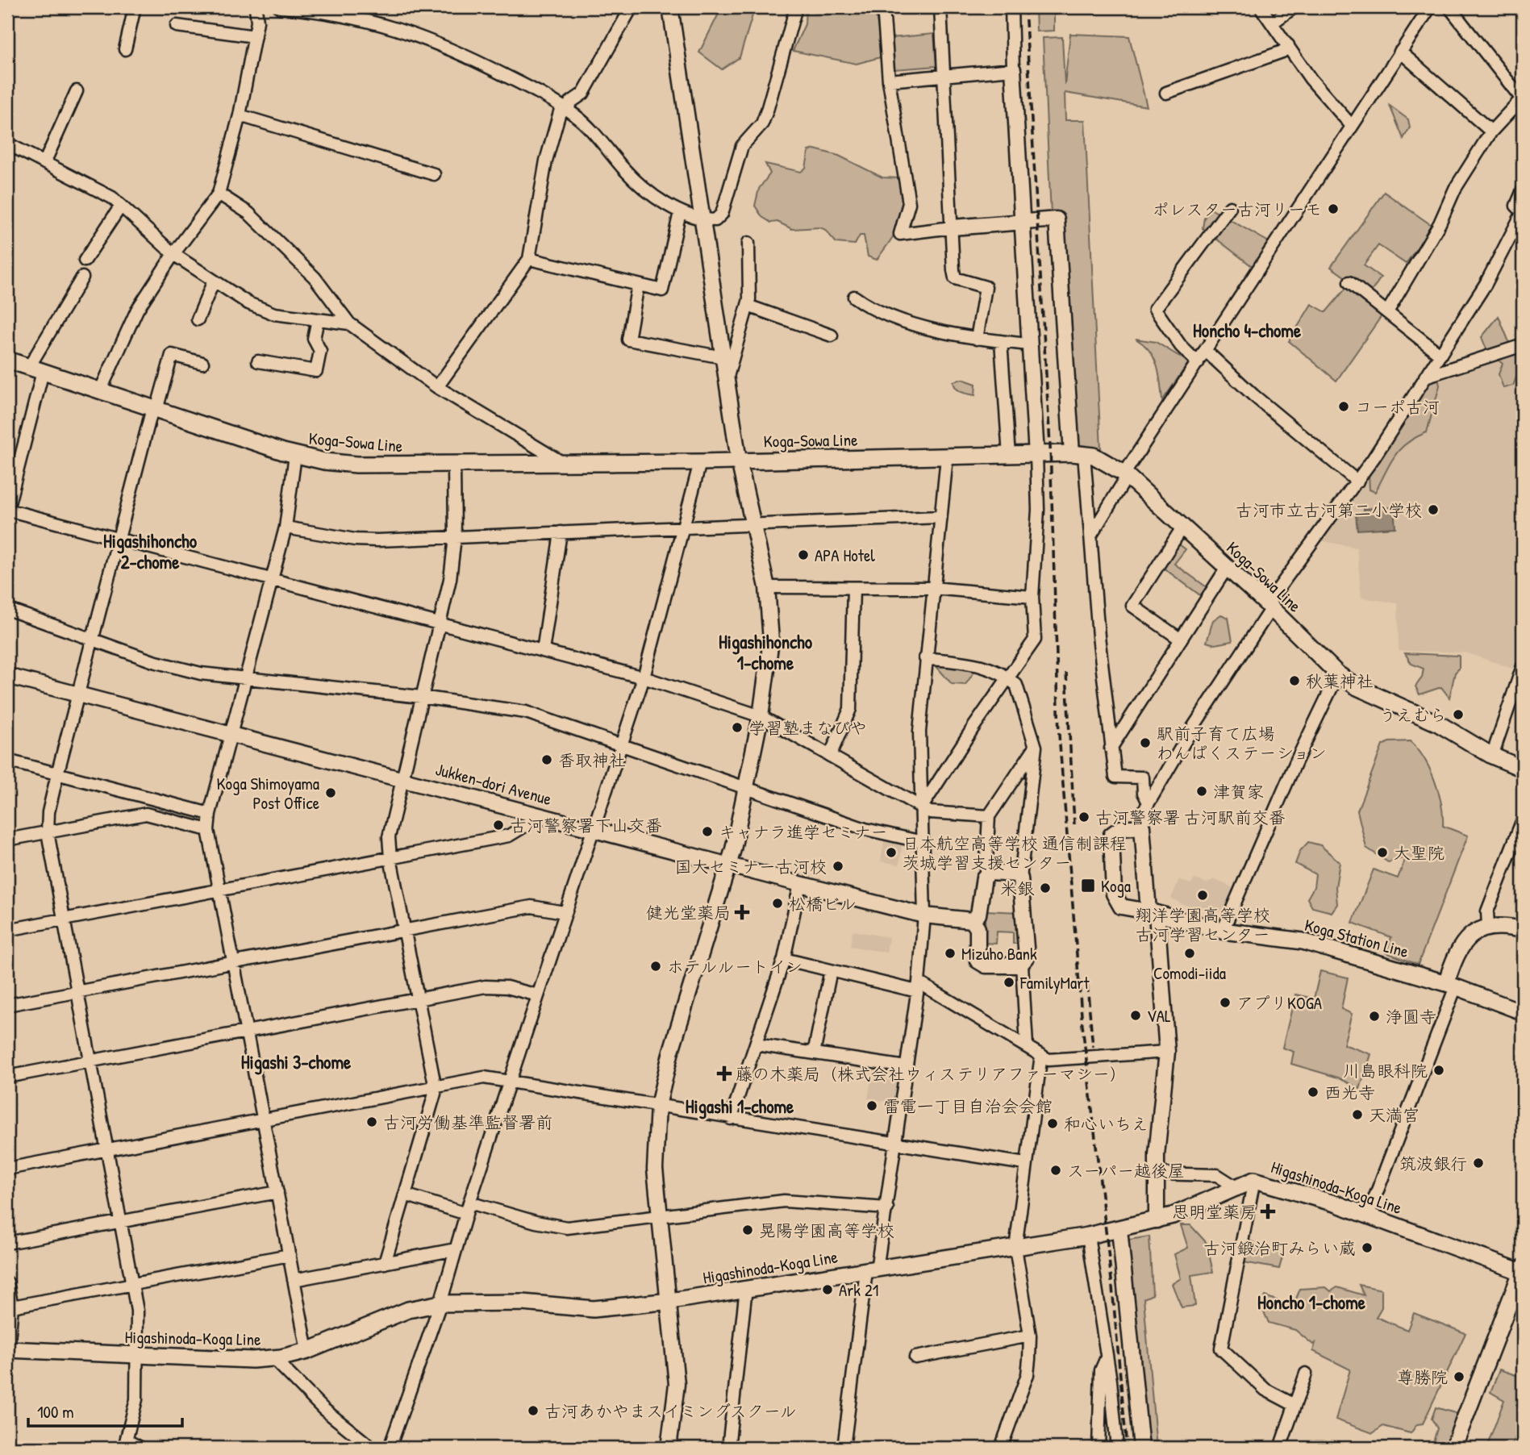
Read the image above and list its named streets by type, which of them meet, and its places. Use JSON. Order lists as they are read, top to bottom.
{
  "streets": {
    "main road": ["Koga-Sowa Line", "Koga Station Line", "Higashinoda-Koga Line"],
    "street": ["Jukken-dori Avenue"]
  },
  "districts": [
    "Honcho 4-chome",
    "Higashihoncho 2-chome",
    "Higashihoncho 1-chome",
    "Higashi 3-chome",
    "Higashi 1-chome",
    "Honcho 1-chome"
  ],
  "places": {
    "other": [
      "ポレスター古河リーモ",
      "コーポ古河",
      "古河市立古河第二小学校",
      "APA Hotel",
      "秋葉神社",
      "うえむら",
      "学習塾まなびや",
      "駅前子育て広場 わんぱくステーション",
      "香取神社",
      "津賀家",
      "Koga Shimoyama Post Office",
      "古河警察署 古河駅前交番",
      "古河警察署下山交番",
      "キャナラ進学セミナー",
      "日本航空高等学校 通信制課程 茨城学習支援センター",
      "大聖院",
      "国大セミナー古河校",
      "米銀",
      "翔洋学園高等学校 古河学習センター",
      "松橋ビル",
      "Mizuho Bank",
      "Comodi-iida",
      "ホテルルートイン",
      "FamilyMart",
      "アプリKOGA",
      "VAL",
      "浄圓寺",
      "川島眼科院",
      "西光寺",
      "雷電一丁目自治会会館",
      "天満宮",
      "古河労働基準監督署前",
      "和心いちえ",
      "筑波銀行",
      "スーパー越後屋",
      "晃陽学園高等学校",
      "古河鍛治町みらい蔵",
      "Ark 21",
      "尊勝院",
      "古河あかやまスイミングスクール"
    ],
    "transit": ["Koga"],
    "health": ["健光堂薬局", "藤の木薬局（株式会社ウィステリアファーマシー）", "思明堂薬房"]
  },
  "scale_bar": "100 m"
}
